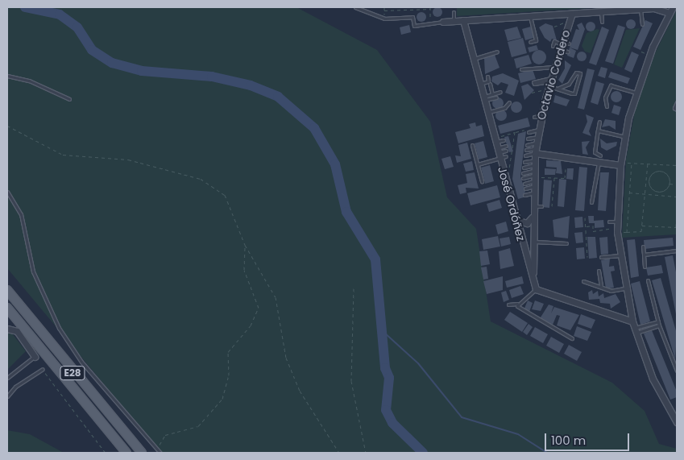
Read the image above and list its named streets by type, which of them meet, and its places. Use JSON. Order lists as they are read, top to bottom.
{
  "streets": {
    "main road": ["E28"],
    "street": ["Octavio Cordero", "José Ordóñez"]
  },
  "crossings": [
    ["Octavio Cordero", "José Ordóñez"]
  ],
  "scale_bar": "100 m"
}
